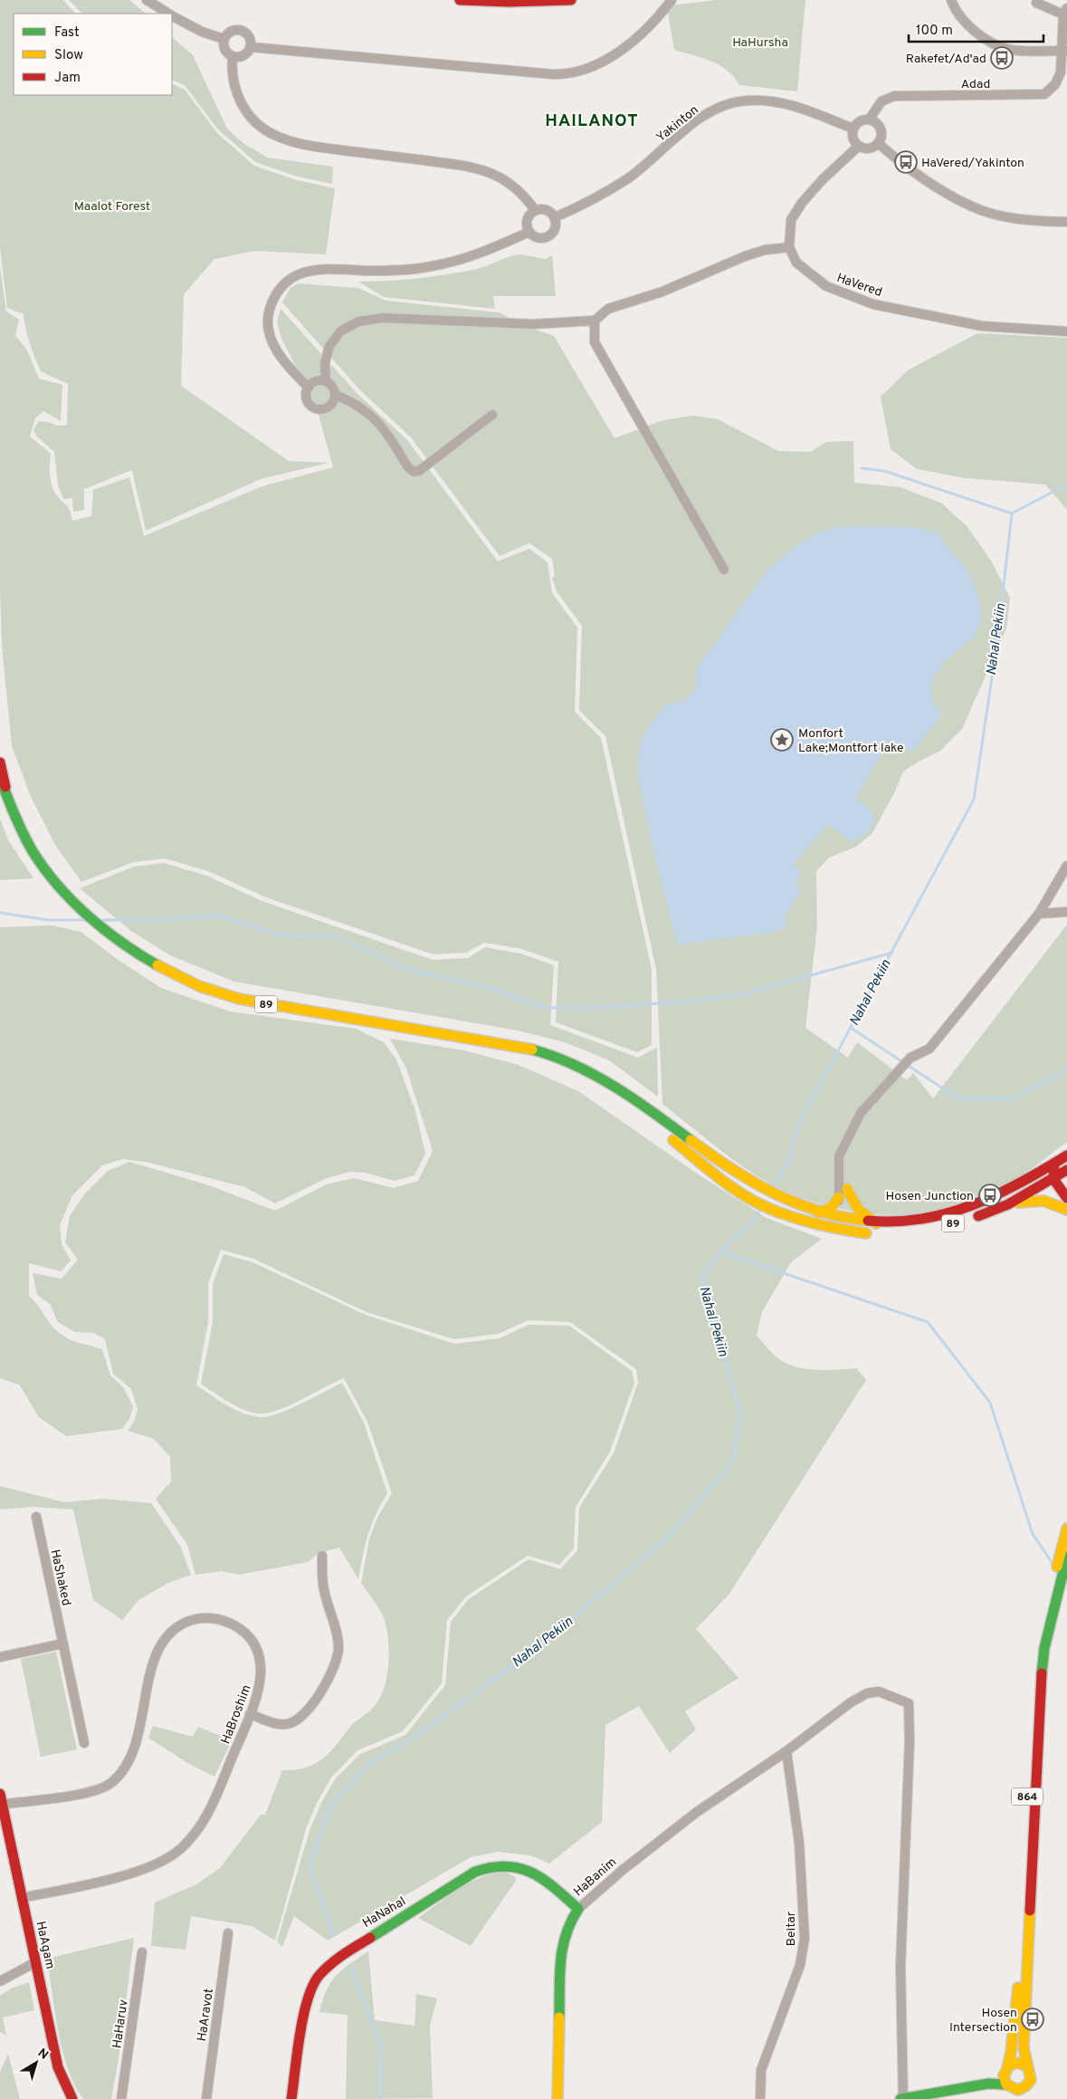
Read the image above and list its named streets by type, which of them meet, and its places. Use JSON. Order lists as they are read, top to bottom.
{
  "streets": {
    "main road": [
      "89",
      "864",
      "HaBanim",
      "HaNahal",
      "HaAgam"
    ],
    "street": [
      "Adad",
      "Yakinton",
      "HaVered",
      "HaShaked",
      "HaBroshim",
      "Beitar",
      "HaAravot",
      "HaHaruv"
    ]
  },
  "crossings": [
    ["Adad", "Yakinton"],
    ["HaBroshim", "HaAgam"],
    ["HaBanim", "HaNahal"],
    ["HaBanim", "Beitar"]
  ],
  "districts": ["HAILANOT"],
  "water": ["Nahal Pekiin"],
  "parks": ["HaHursha", "Maalot Forest"],
  "places": {
    "bus stop": [
      "Rakefet/Ad'ad",
      "HaVered/Yakinton",
      "Hosen Junction",
      "Hosen Intersection"
    ],
    "place": ["Monfort Lake;Montfort lake"]
  },
  "legend": ["Fast", "Slow", "Jam"],
  "scale_bar": "100 m",
  "north": "top right"
}
